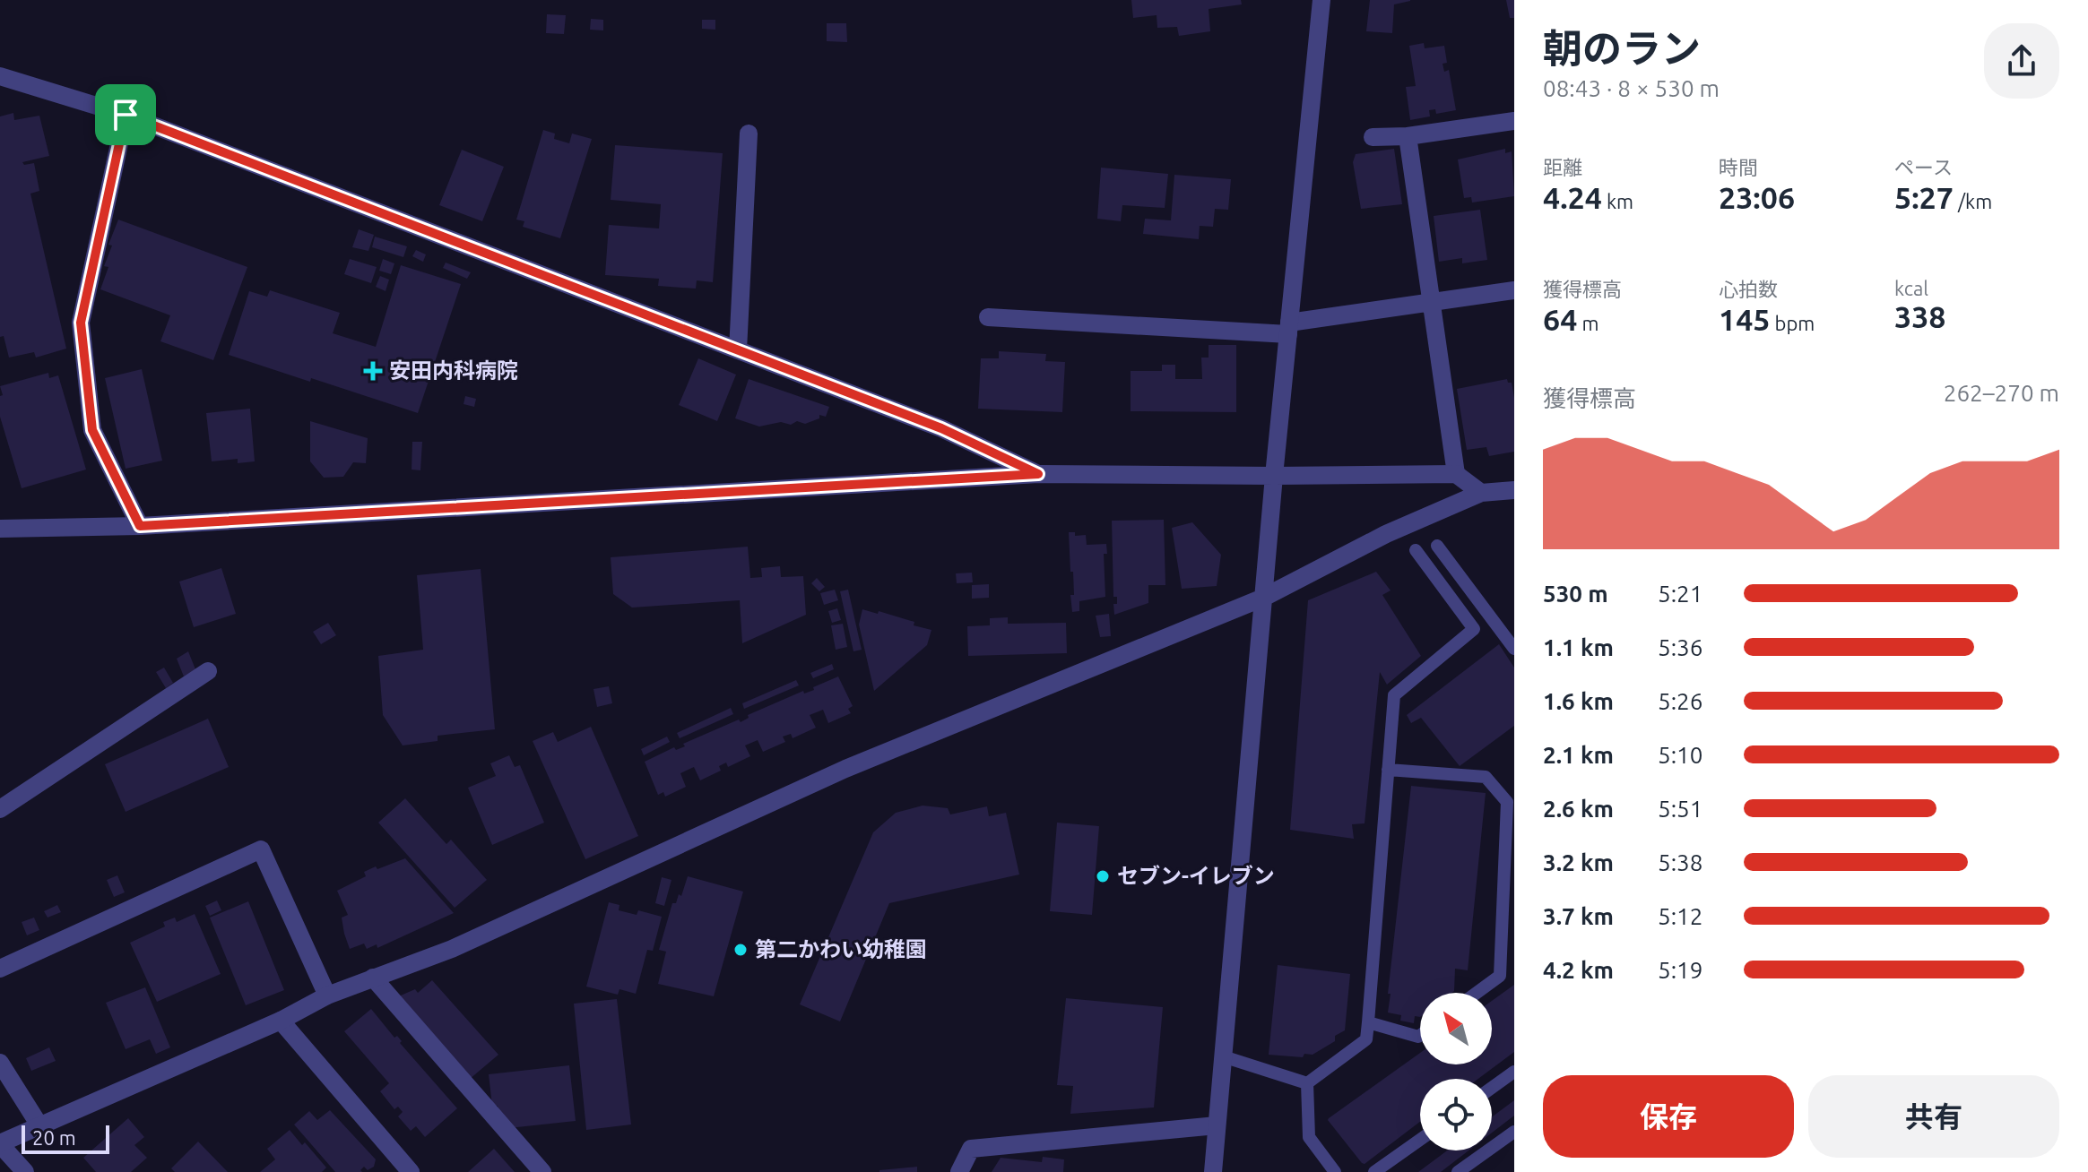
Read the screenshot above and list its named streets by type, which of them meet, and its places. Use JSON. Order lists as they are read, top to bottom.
{
  "places": {
    "health": ["安田内科病院"],
    "other": ["セブン-イレブン", "第二かわい幼稚園"]
  },
  "scale_bar": "20 m",
  "north": "top left",
  "page": {
    "heading": ["朝のラン", "08:43 · 8 × 530 m"],
    "stats": [
      ["距離", "4.24 km"],
      ["時間", "23:06"],
      ["ペース", "5:27 /km"],
      ["獲得標高", "64 m"],
      ["心拍数", "145 bpm"],
      ["kcal", "338"]
    ],
    "chart": ["獲得標高", "262–270 m"],
    "list": [
      {
        "name": "530 m",
        "note": "5:21"
      },
      {
        "name": "1.1 km",
        "note": "5:36"
      },
      {
        "name": "1.6 km",
        "note": "5:26"
      },
      {
        "name": "2.1 km",
        "note": "5:10"
      },
      {
        "name": "2.6 km",
        "note": "5:51"
      },
      {
        "name": "3.2 km",
        "note": "5:38"
      },
      {
        "name": "3.7 km",
        "note": "5:12"
      },
      {
        "name": "4.2 km",
        "note": "5:19"
      }
    ],
    "buttons": ["保存", "共有"],
    "scale": "20 m"
  }
}
